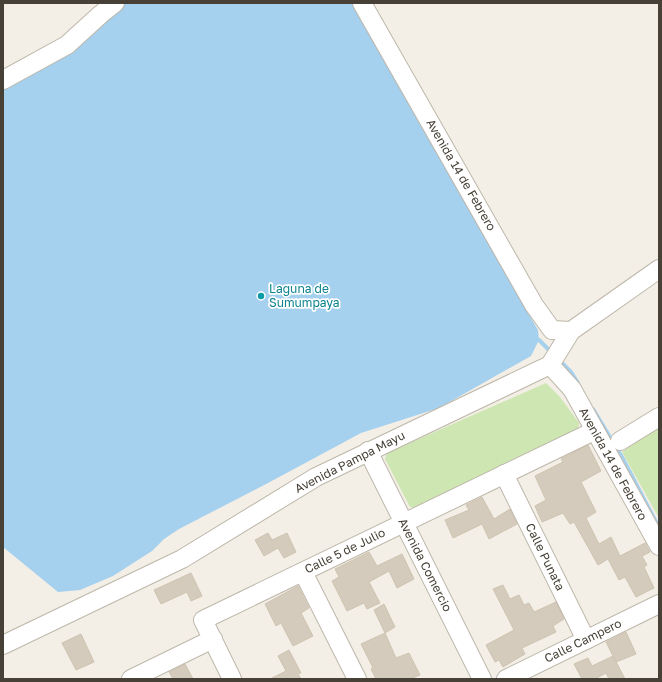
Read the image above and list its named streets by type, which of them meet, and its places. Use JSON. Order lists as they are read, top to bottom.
{
  "streets": {
    "street": [
      "Avenida 14 de Febrero",
      "Avenida Pampa Mayu",
      "Calle 5 de Julio",
      "Calle Punata",
      "Avenida Comercio",
      "Calle Campero"
    ]
  },
  "crossings": [
    ["Avenida 14 de Febrero", "Avenida Pampa Mayu"],
    ["Avenida 14 de Febrero", "Calle 5 de Julio"],
    ["Avenida Pampa Mayu", "Avenida Comercio"],
    ["Calle 5 de Julio", "Calle Punata"],
    ["Calle 5 de Julio", "Avenida Comercio"],
    ["Calle Punata", "Calle Campero"]
  ],
  "places": ["Laguna de Sumumpaya"]
}
